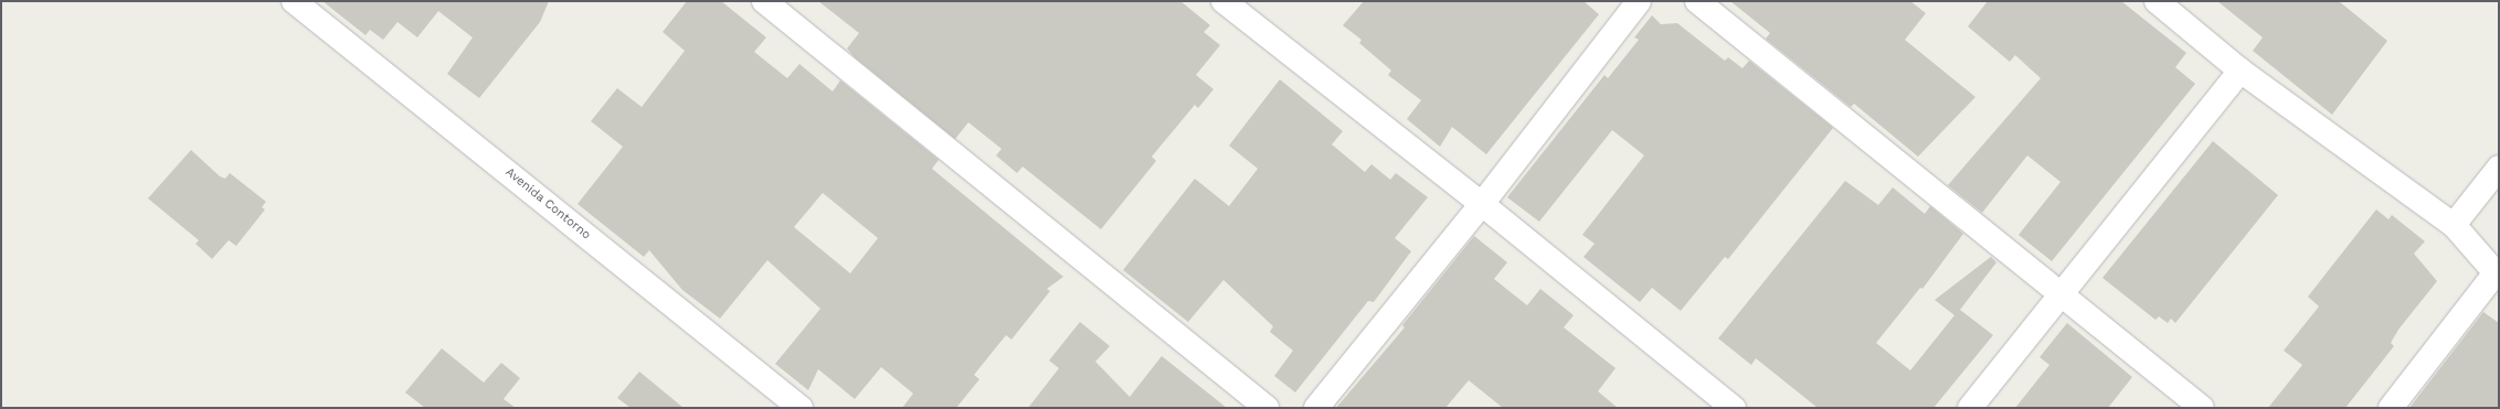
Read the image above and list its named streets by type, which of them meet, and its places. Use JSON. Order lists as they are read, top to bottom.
{
  "streets": {
    "street": ["Avenida Contorno"]
  }
}
